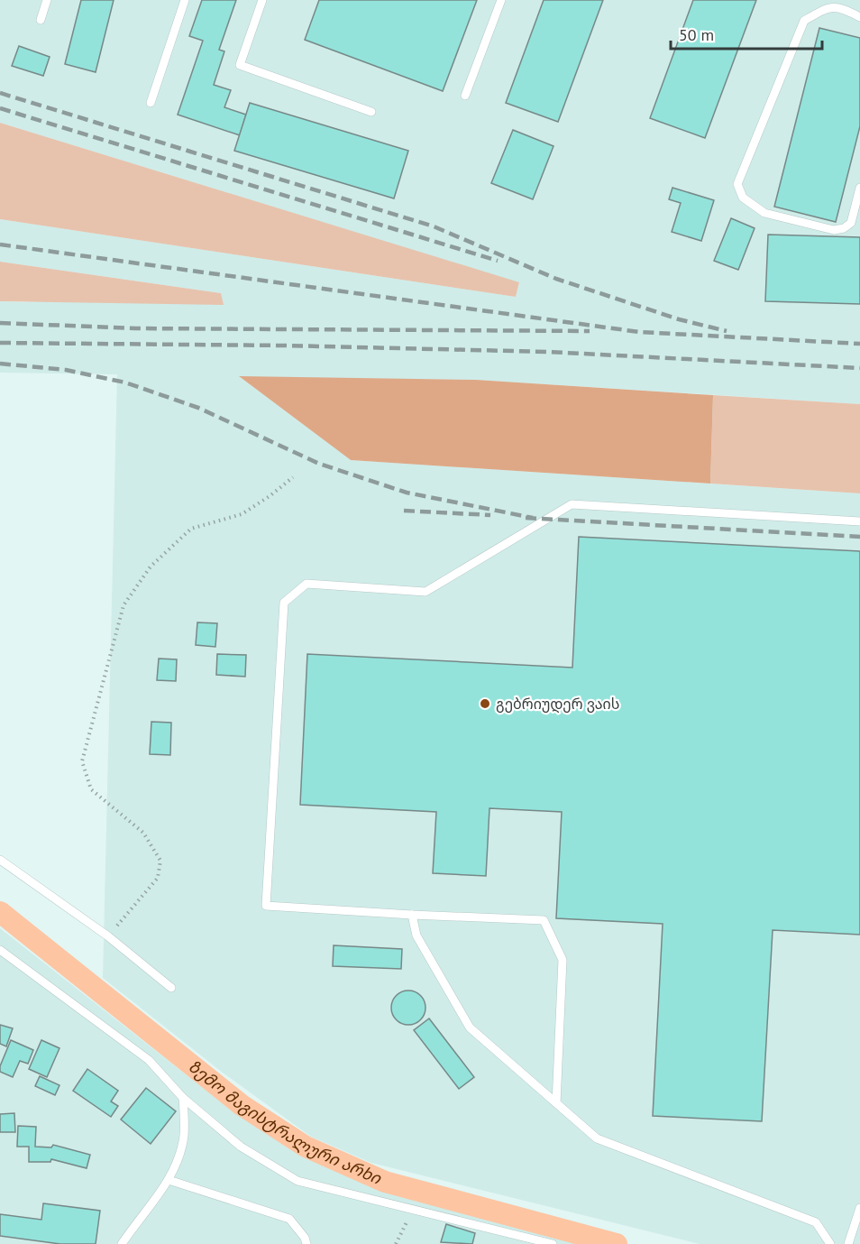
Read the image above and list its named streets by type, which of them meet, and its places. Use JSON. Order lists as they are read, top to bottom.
{
  "water": ["ზემო მაგისტრალური არხი"],
  "places": ["გებრიუდერ ვაის"],
  "scale_bar": "50 m"
}
